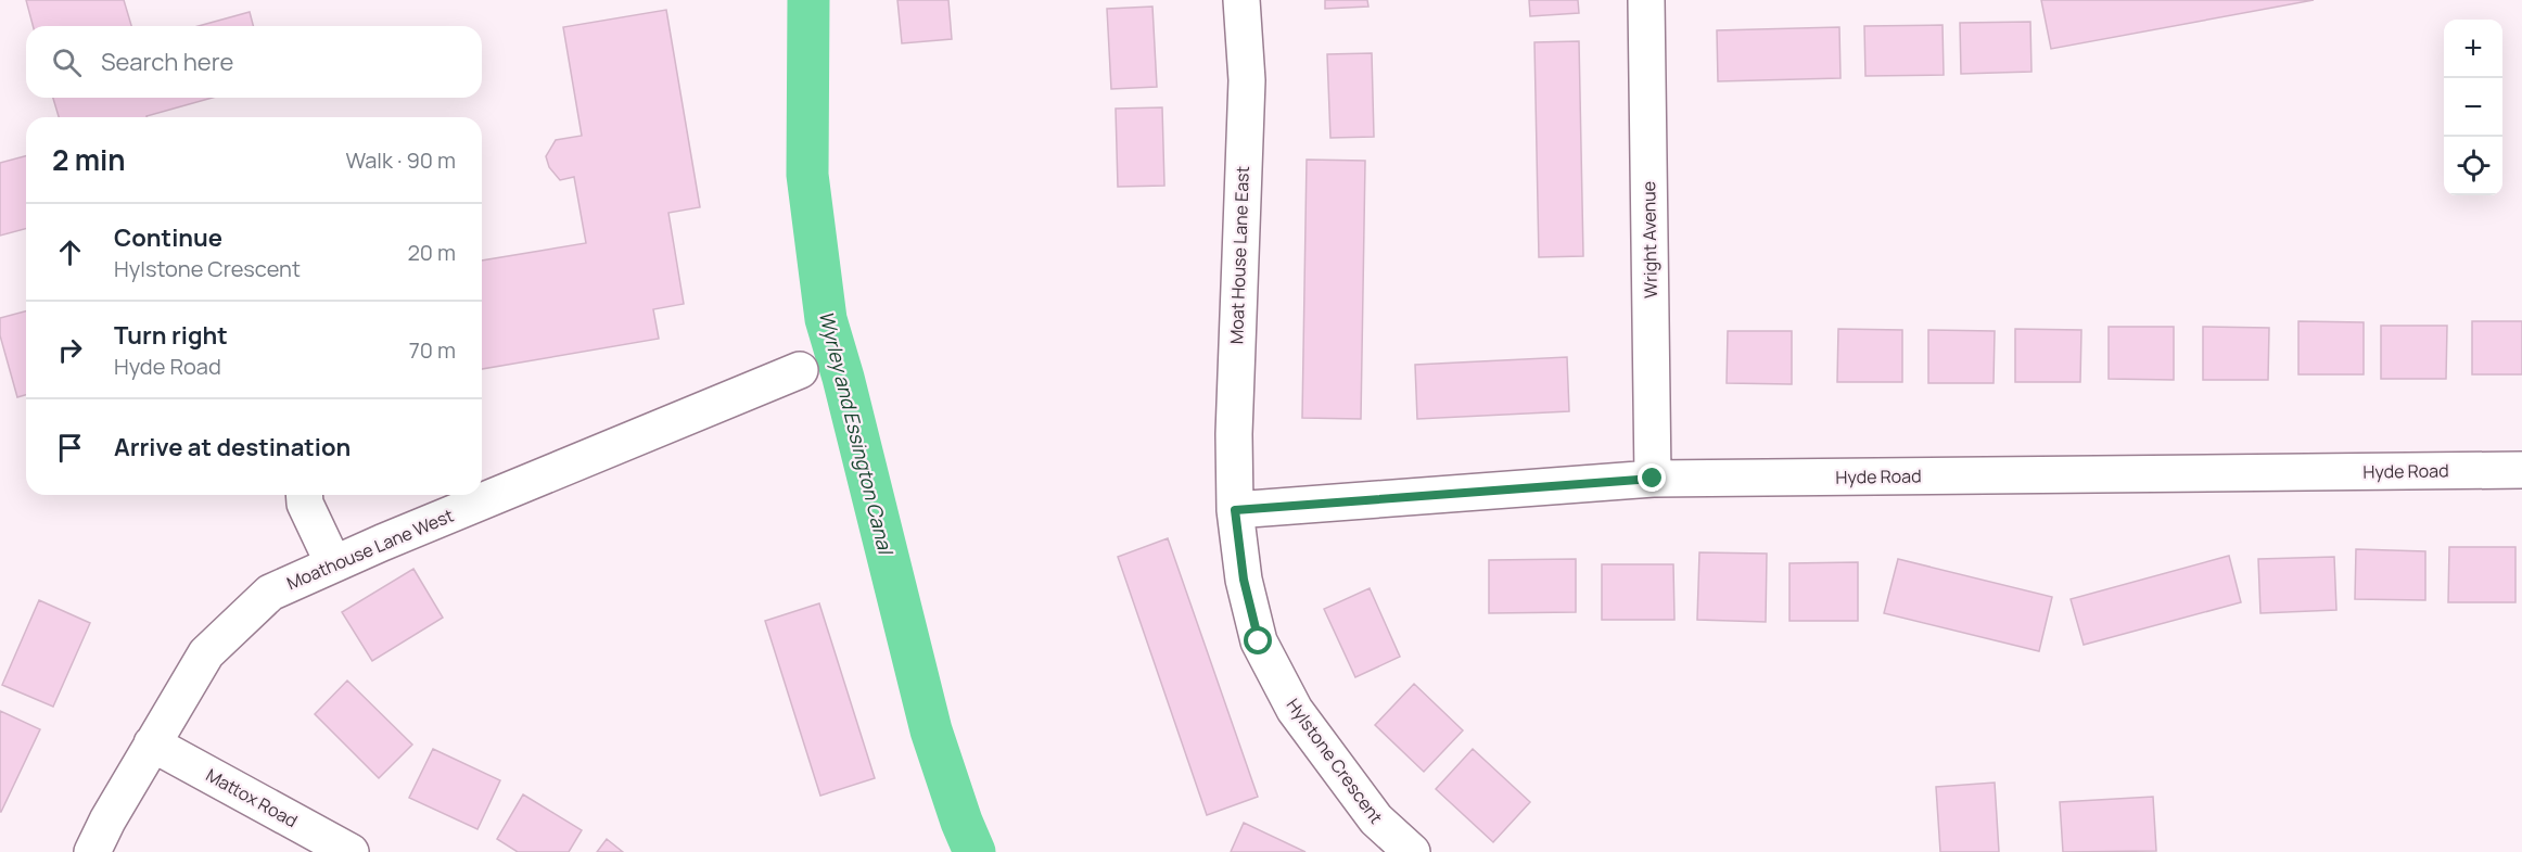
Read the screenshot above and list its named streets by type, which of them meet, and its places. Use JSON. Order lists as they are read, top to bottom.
{
  "streets": {
    "street": [
      "Wright Avenue",
      "Moat House Lane East",
      "Hyde Road",
      "Moathouse Lane West",
      "Hylstone Crescent",
      "Mattox Road"
    ]
  },
  "crossings": [
    ["Wright Avenue", "Hyde Road"],
    ["Moat House Lane East", "Hyde Road"],
    ["Moat House Lane East", "Hylstone Crescent"],
    ["Hyde Road", "Hylstone Crescent"],
    ["Moathouse Lane West", "Mattox Road"]
  ],
  "water": ["Wyrley and Essington Canal"],
  "page": {
    "map_buttons": ["+", "−"],
    "search": "Search here",
    "heading": ["2 min", "Walk · 90 m"],
    "list": [
      ["Continue", "Hylstone Crescent", "20 m"],
      ["Turn right", "Hyde Road", "70 m"],
      "Arrive at destination"
    ]
  }
}
